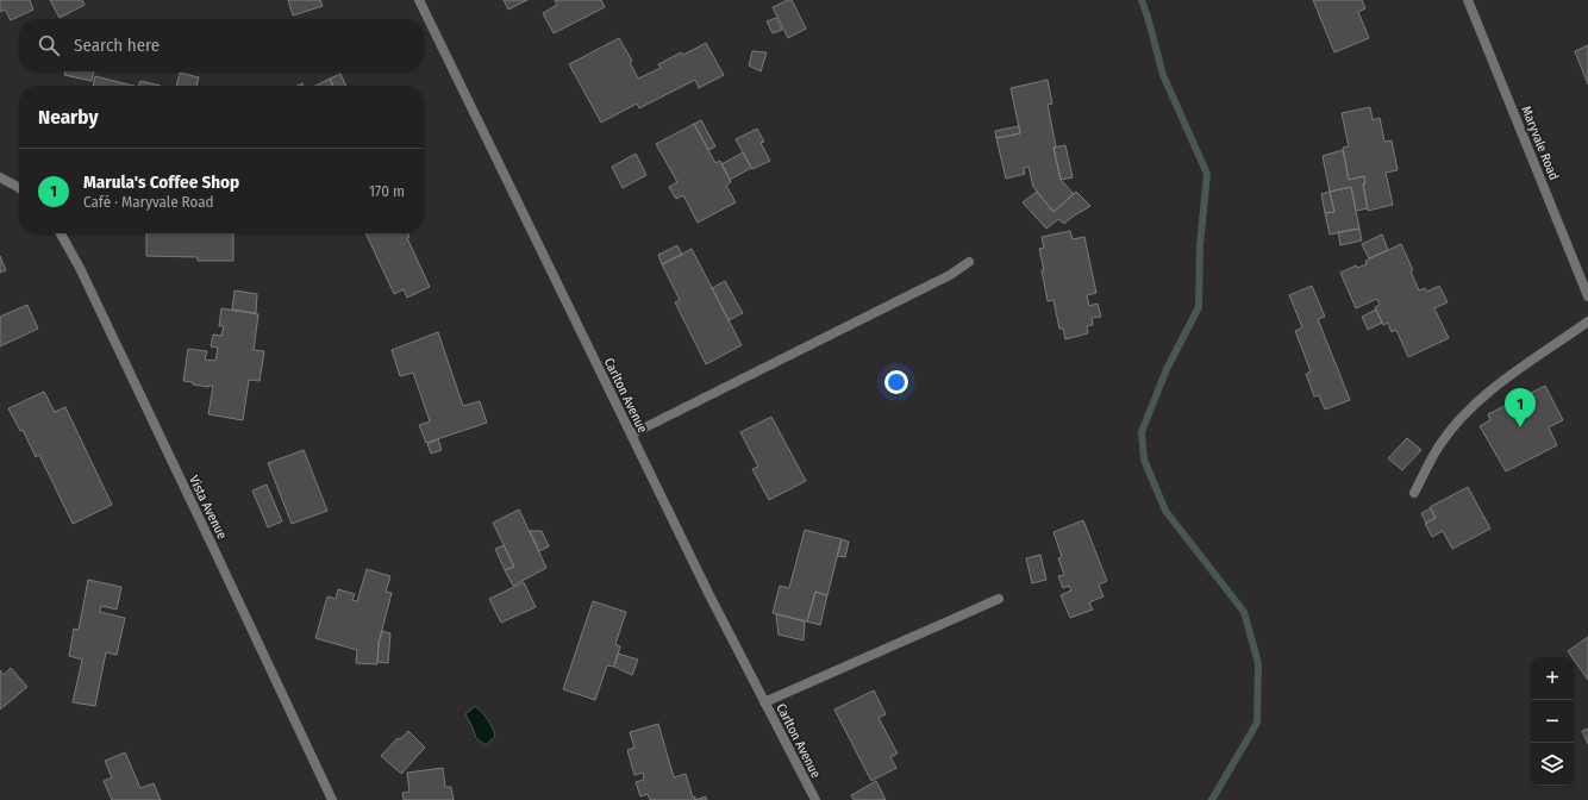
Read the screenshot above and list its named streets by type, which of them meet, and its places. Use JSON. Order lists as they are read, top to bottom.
{
  "streets": {
    "street": ["Maryvale Road", "Carlton Avenue", "Vista Avenue"]
  },
  "page": {
    "search": "Search here",
    "heading": "Nearby",
    "list": [
      {
        "mark": "1",
        "name": "Marula's Coffee Shop",
        "note": "Café · Maryvale Road",
        "value": "170 m"
      }
    ],
    "pins": "1",
    "map_buttons": ["+", "−"]
  }
}
